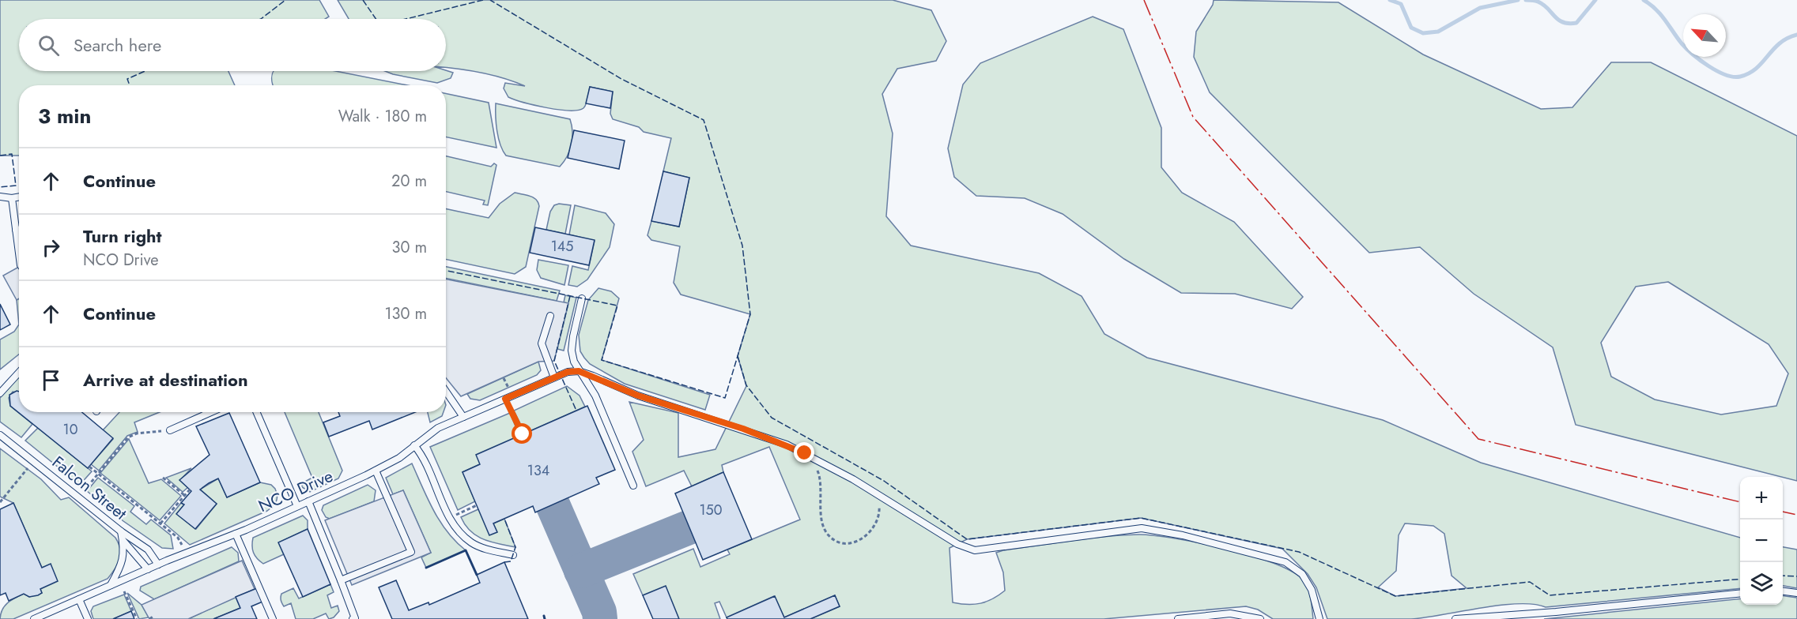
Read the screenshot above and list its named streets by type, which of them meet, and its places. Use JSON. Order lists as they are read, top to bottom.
{
  "streets": {
    "lane": ["Falcon Street", "NCO Drive"]
  },
  "crossings": [
    ["Falcon Street", "NCO Drive"]
  ],
  "house_numbers": [
    "145",
    "10",
    "134",
    "150"
  ],
  "north": "top left",
  "page": {
    "search": "Search here",
    "heading": ["3 min", "Walk · 180 m"],
    "list": [
      ["Continue", "20 m"],
      ["Turn right", "NCO Drive", "30 m"],
      ["Continue", "130 m"],
      "Arrive at destination"
    ],
    "map_buttons": ["+", "−"]
  }
}
